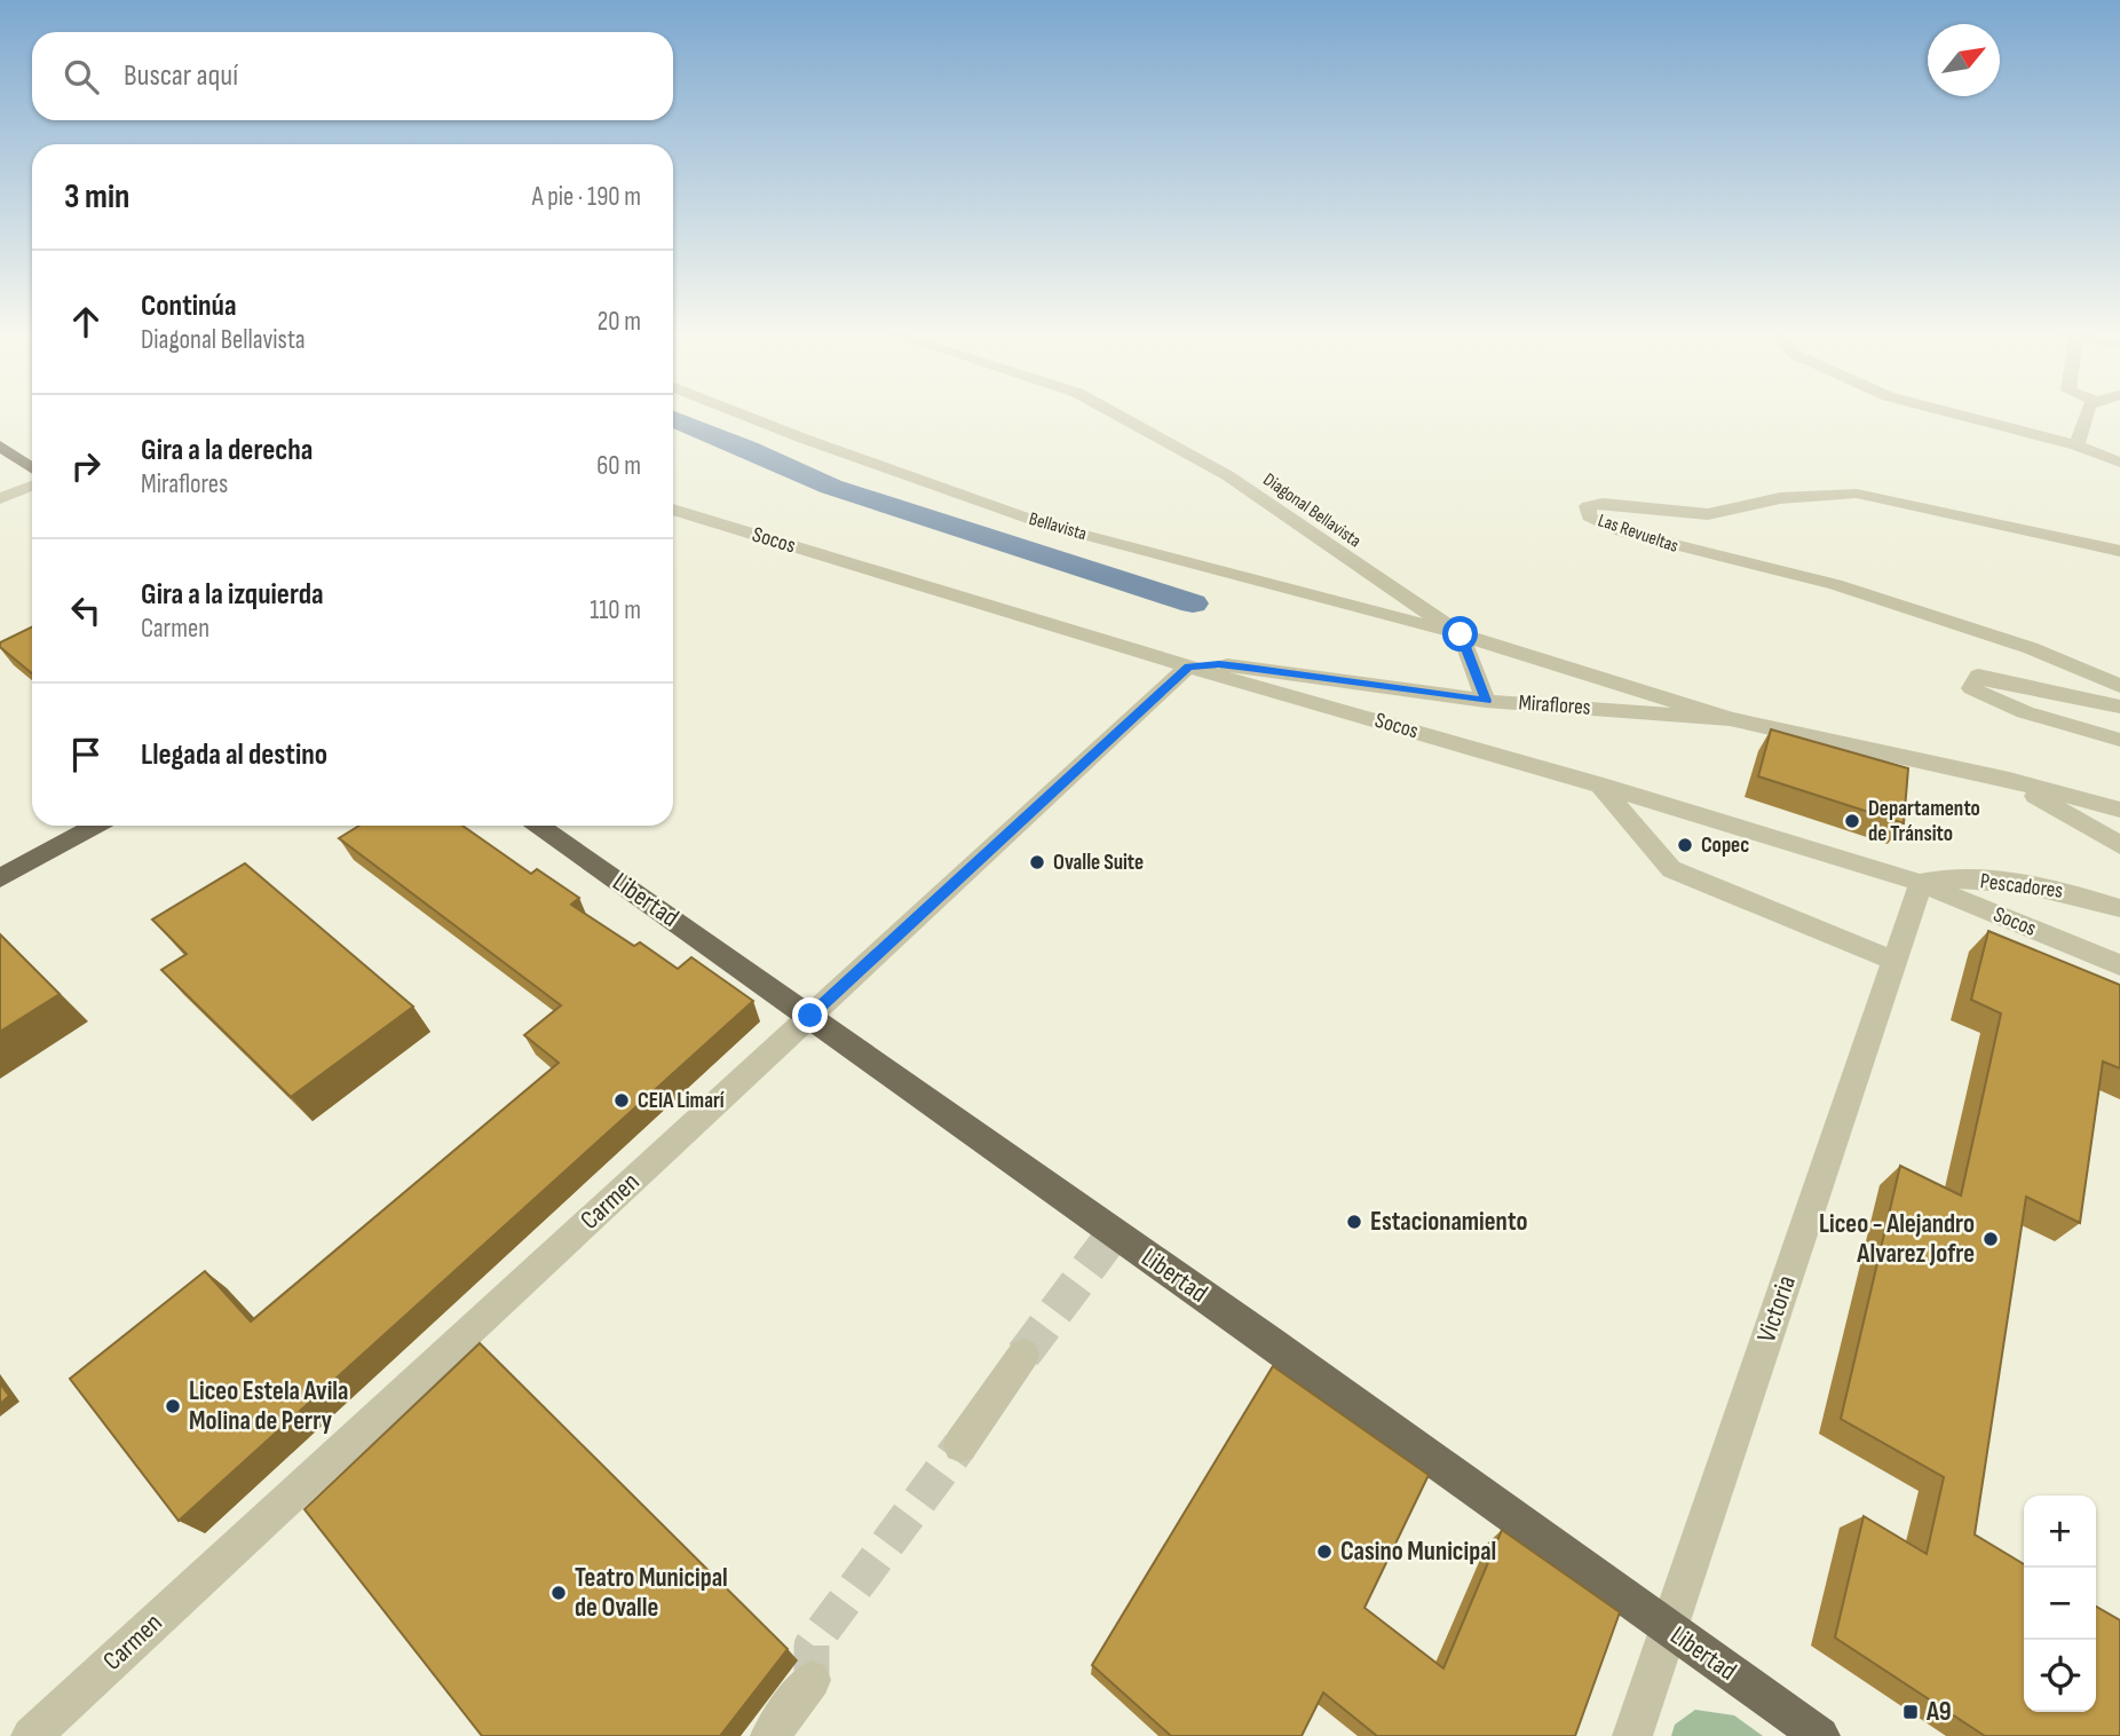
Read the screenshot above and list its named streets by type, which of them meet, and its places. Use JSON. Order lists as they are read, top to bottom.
{
  "streets": {
    "main road": ["Libertad"],
    "street": [
      "Diagonal Bellavista",
      "Bellavista",
      "Las Revueltas",
      "Socos",
      "Miraflores",
      "Pescadores",
      "Carmen",
      "Victoria"
    ]
  },
  "crossings": [
    ["Diagonal Bellavista", "Bellavista"],
    ["Diagonal Bellavista", "Miraflores"],
    ["Bellavista", "Miraflores"],
    ["Socos", "Miraflores"],
    ["Socos", "Pescadores"],
    ["Socos", "Carmen"],
    ["Socos", "Victoria"],
    ["Miraflores", "Carmen"],
    ["Pescadores", "Victoria"],
    ["Libertad", "Carmen"],
    ["Libertad", "Victoria"]
  ],
  "places": {
    "other": [
      "Departamento de Tránsito",
      "Copec",
      "Ovalle Suite",
      "CEIA Limarí",
      "Estacionamiento",
      "Liceo - Alejandro Alvarez Jofre",
      "Liceo Estela Avila Molina de Perry",
      "Casino Municipal",
      "Teatro Municipal de Ovalle"
    ],
    "transit": ["A9"]
  },
  "north": "top right",
  "page": {
    "search": "Buscar aquí",
    "heading": ["3 min", "A pie · 190 m"],
    "list": [
      ["Continúa", "Diagonal Bellavista", "20 m"],
      ["Gira a la derecha", "Miraflores", "60 m"],
      ["Gira a la izquierda", "Carmen", "110 m"],
      "Llegada al destino"
    ],
    "map_buttons": ["+", "−"]
  }
}
